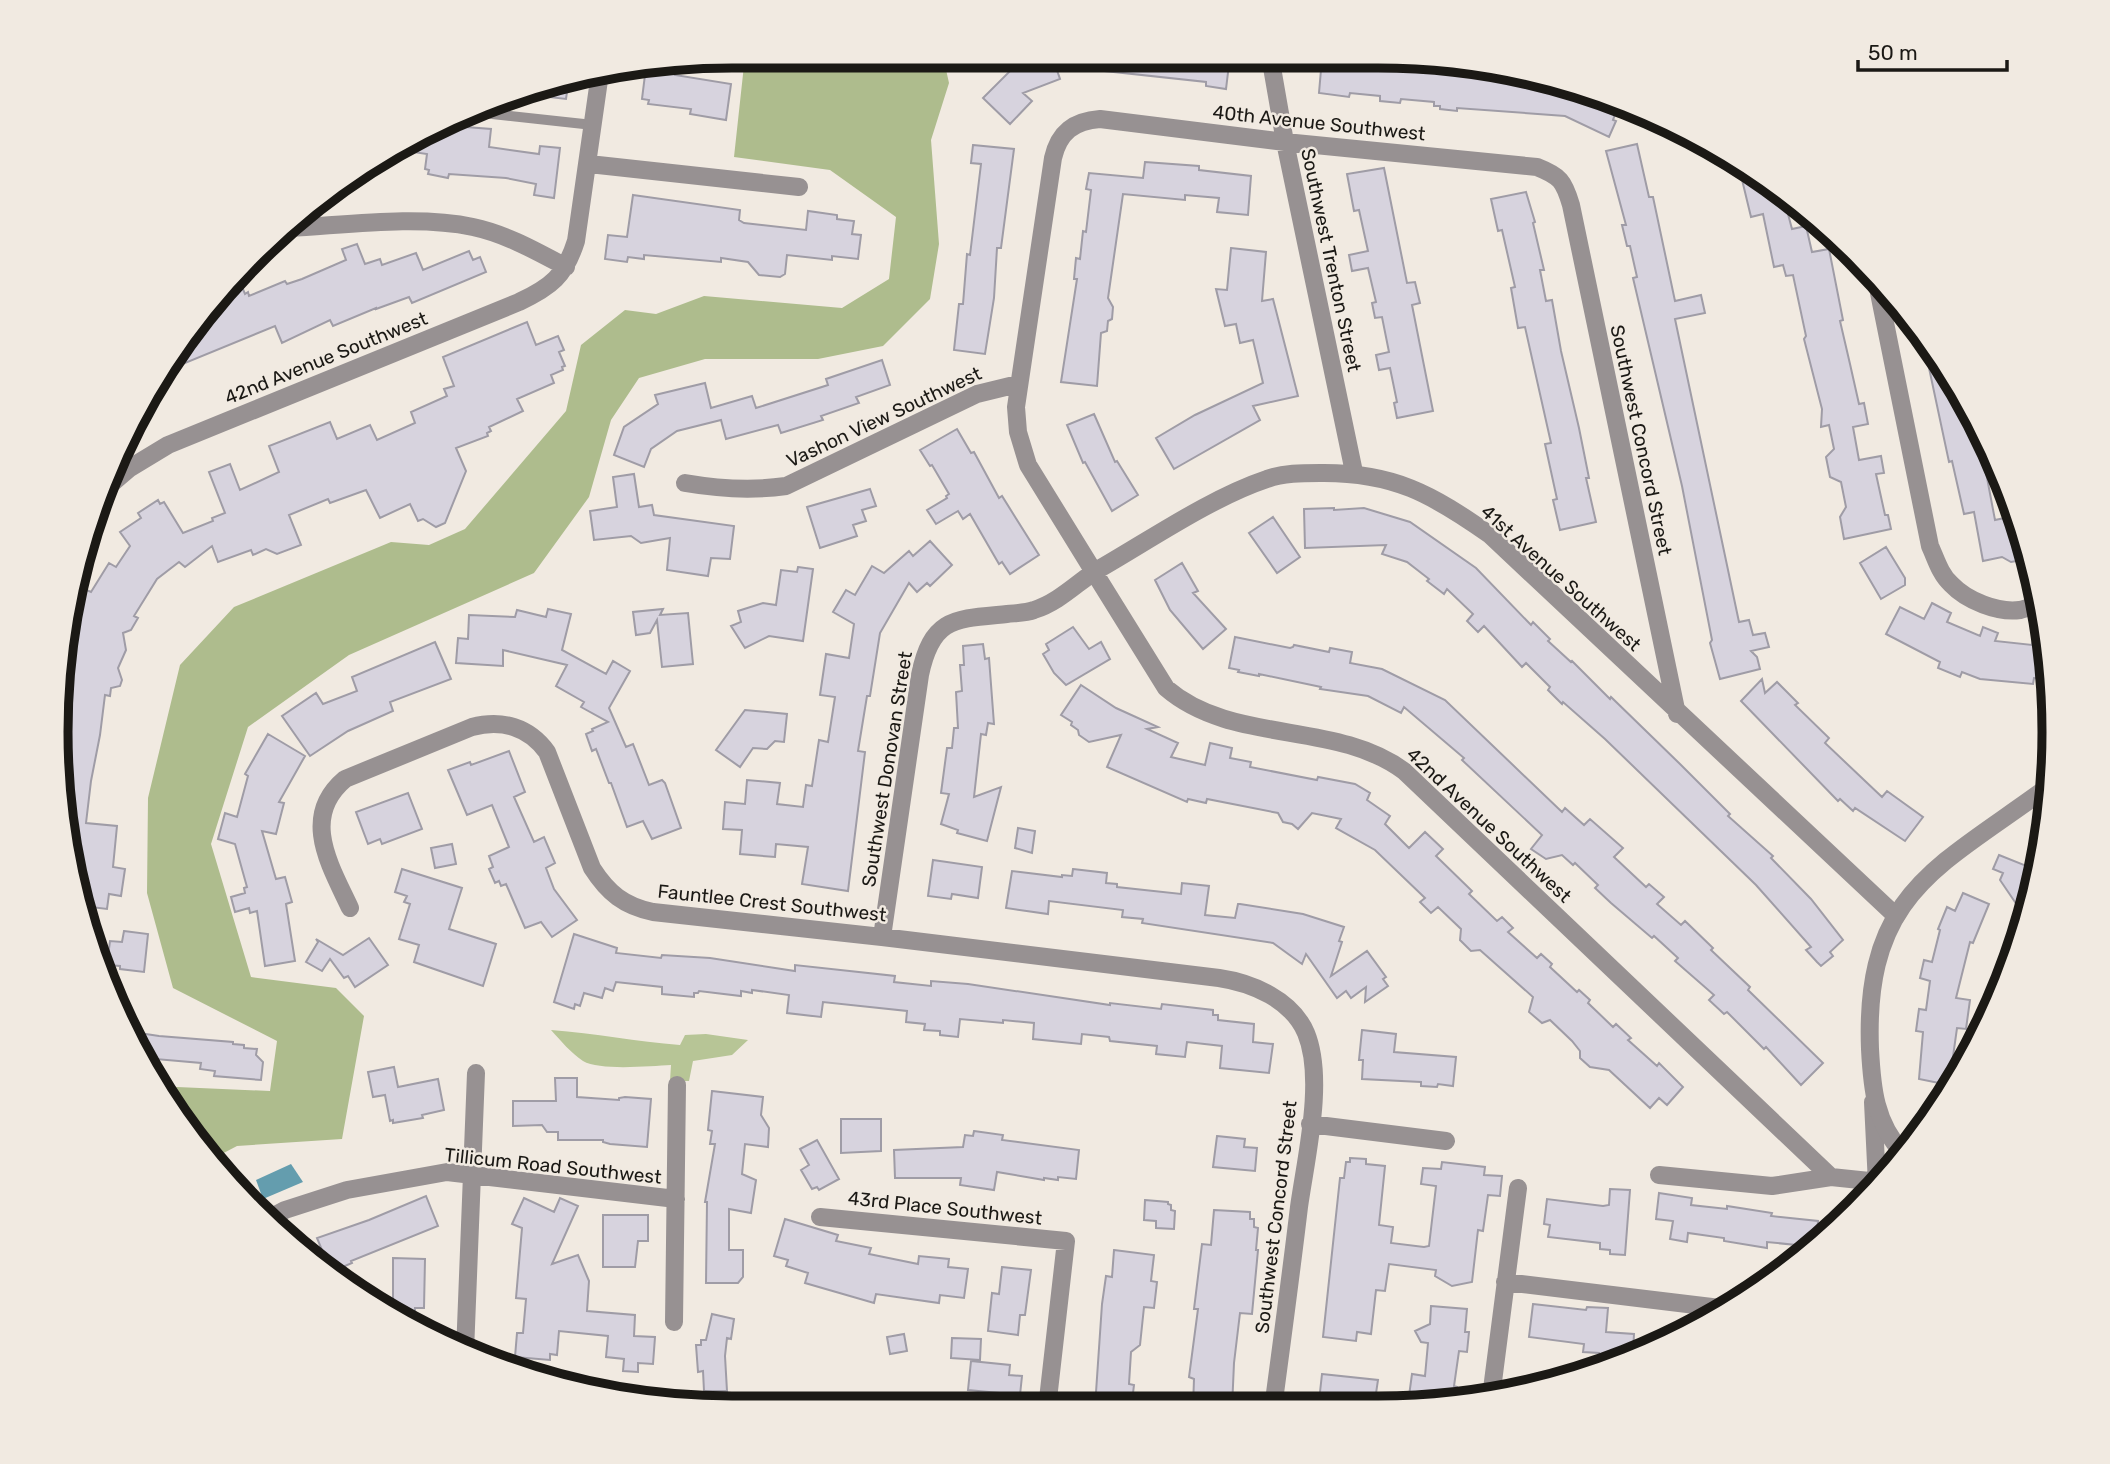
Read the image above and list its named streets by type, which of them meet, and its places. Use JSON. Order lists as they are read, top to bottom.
{
  "streets": {
    "street": [
      "40th Avenue Southwest",
      "Southwest Trenton Street",
      "42nd Avenue Southwest",
      "Vashon View Southwest",
      "Southwest Concord Street",
      "41st Avenue Southwest",
      "Southwest Donovan Street",
      "Fauntlee Crest Southwest",
      "Tillicum Road Southwest",
      "43rd Place Southwest"
    ]
  },
  "crossings": [
    ["40th Avenue Southwest", "Southwest Trenton Street"],
    ["40th Avenue Southwest", "Vashon View Southwest"],
    ["40th Avenue Southwest", "Southwest Concord Street"],
    ["Southwest Trenton Street", "41st Avenue Southwest"],
    ["42nd Avenue Southwest", "41st Avenue Southwest"],
    ["42nd Avenue Southwest", "Southwest Donovan Street"],
    ["Southwest Concord Street", "41st Avenue Southwest"],
    ["Southwest Concord Street", "Fauntlee Crest Southwest"],
    ["41st Avenue Southwest", "Southwest Donovan Street"],
    ["Southwest Donovan Street", "Fauntlee Crest Southwest"]
  ],
  "scale_bar": "50 m"
}
